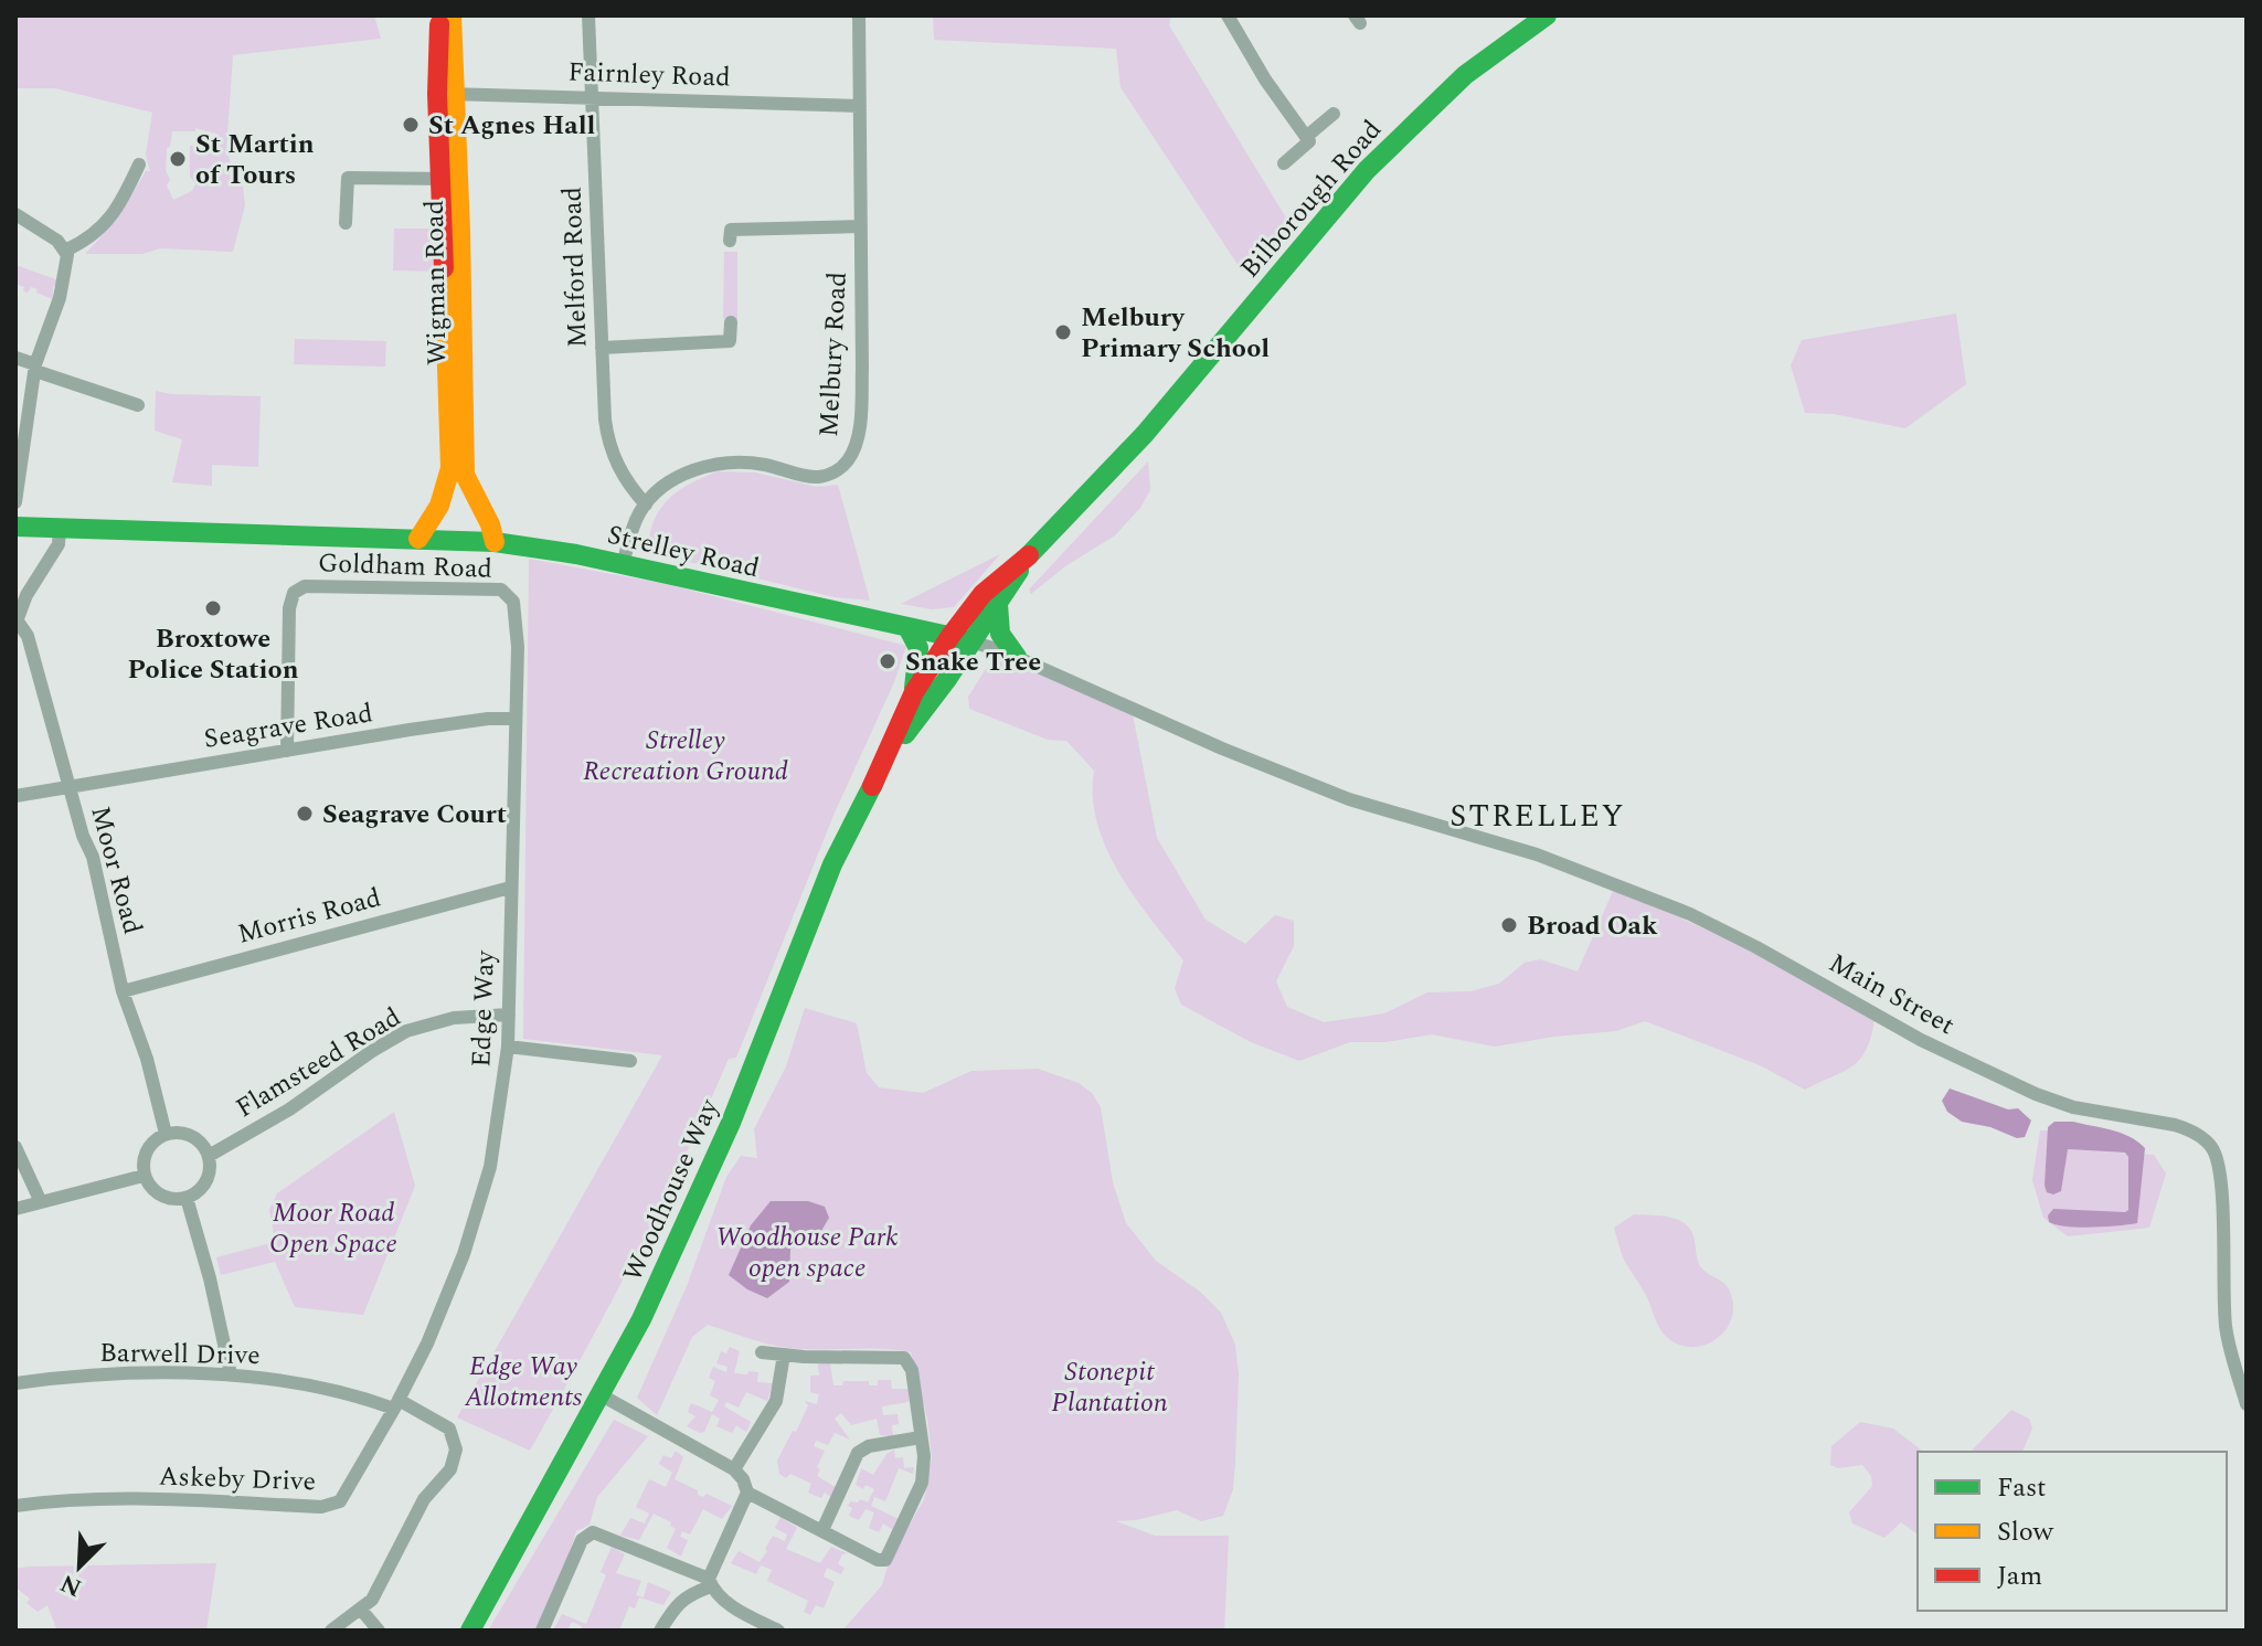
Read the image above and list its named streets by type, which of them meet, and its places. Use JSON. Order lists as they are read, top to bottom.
{
  "streets": {
    "main road": [
      "Bilborough Road",
      "Wigman Road",
      "Strelley Road",
      "Woodhouse Way"
    ],
    "street": [
      "Fairnley Road",
      "Melford Road",
      "Melbury Road",
      "Goldham Road",
      "Seagrave Road",
      "Moor Road",
      "Morris Road",
      "Main Street",
      "Edge Way",
      "Flamsteed Road",
      "Barwell Drive",
      "Askeby Drive"
    ]
  },
  "crossings": [
    ["Fairnley Road", "Melford Road"],
    ["Fairnley Road", "Wigman Road"],
    ["Fairnley Road", "Melbury Road"],
    ["Bilborough Road", "Strelley Road"],
    ["Bilborough Road", "Woodhouse Way"],
    ["Melford Road", "Melbury Road"],
    ["Wigman Road", "Strelley Road"],
    ["Strelley Road", "Moor Road"],
    ["Strelley Road", "Main Street"],
    ["Strelley Road", "Woodhouse Way"],
    ["Goldham Road", "Seagrave Road"],
    ["Goldham Road", "Edge Way"],
    ["Seagrave Road", "Moor Road"],
    ["Seagrave Road", "Edge Way"],
    ["Moor Road", "Morris Road"],
    ["Moor Road", "Flamsteed Road"],
    ["Morris Road", "Edge Way"],
    ["Edge Way", "Flamsteed Road"],
    ["Edge Way", "Barwell Drive"],
    ["Edge Way", "Askeby Drive"],
    ["Barwell Drive", "Askeby Drive"]
  ],
  "districts": ["STRELLEY"],
  "parks": [
    "Strelley Recreation Ground",
    "Moor Road Open Space",
    "Woodhouse Park open space",
    "Edge Way Allotments",
    "Stonepit Plantation"
  ],
  "places": [
    "St Agnes Hall",
    "St Martin of Tours",
    "Melbury Primary School",
    "Broxtowe Police Station",
    "Snake Tree",
    "Seagrave Court",
    "Broad Oak"
  ],
  "legend": ["Fast", "Slow", "Jam"],
  "north": "bottom left"
}
